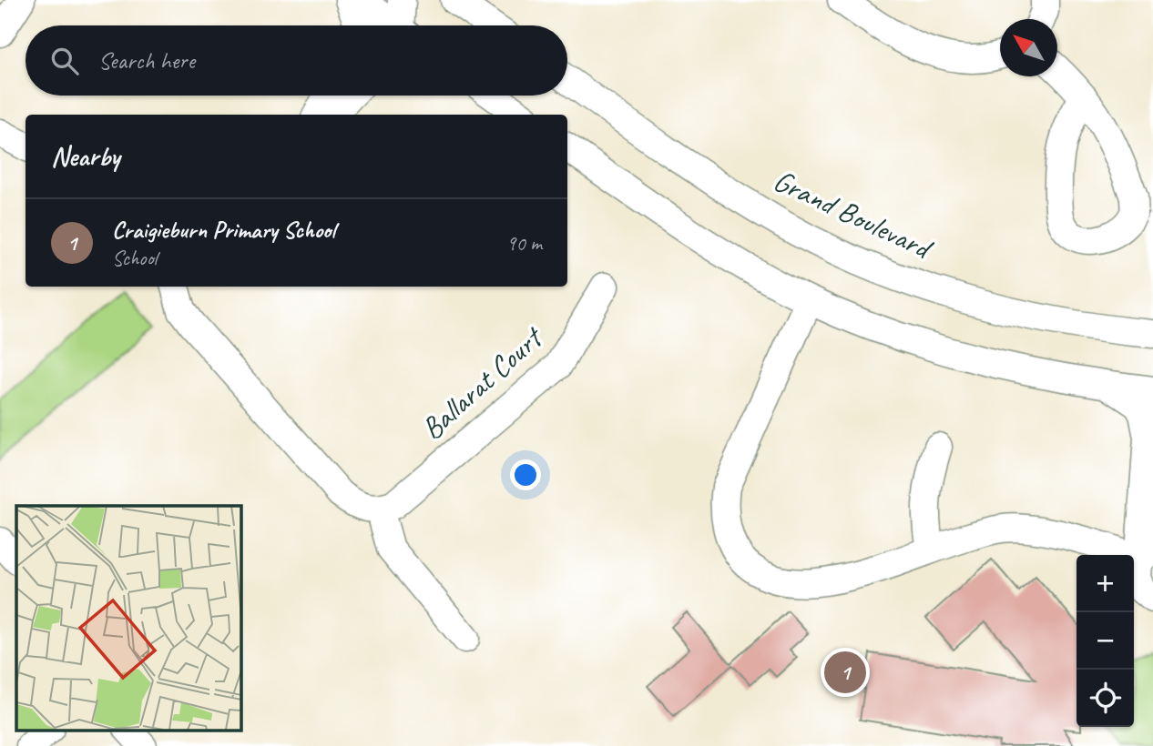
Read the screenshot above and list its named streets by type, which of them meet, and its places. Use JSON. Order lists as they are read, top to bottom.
{
  "streets": {
    "street": ["Grand Boulevard", "Ballarat Court"]
  },
  "north": "top left",
  "page": {
    "search": "Search here",
    "heading": "Nearby",
    "list": [
      {
        "mark": "1",
        "name": "Craigieburn Primary School",
        "note": "School",
        "value": "90 m"
      }
    ],
    "map_buttons": ["+", "−"],
    "pins": "1"
  }
}
